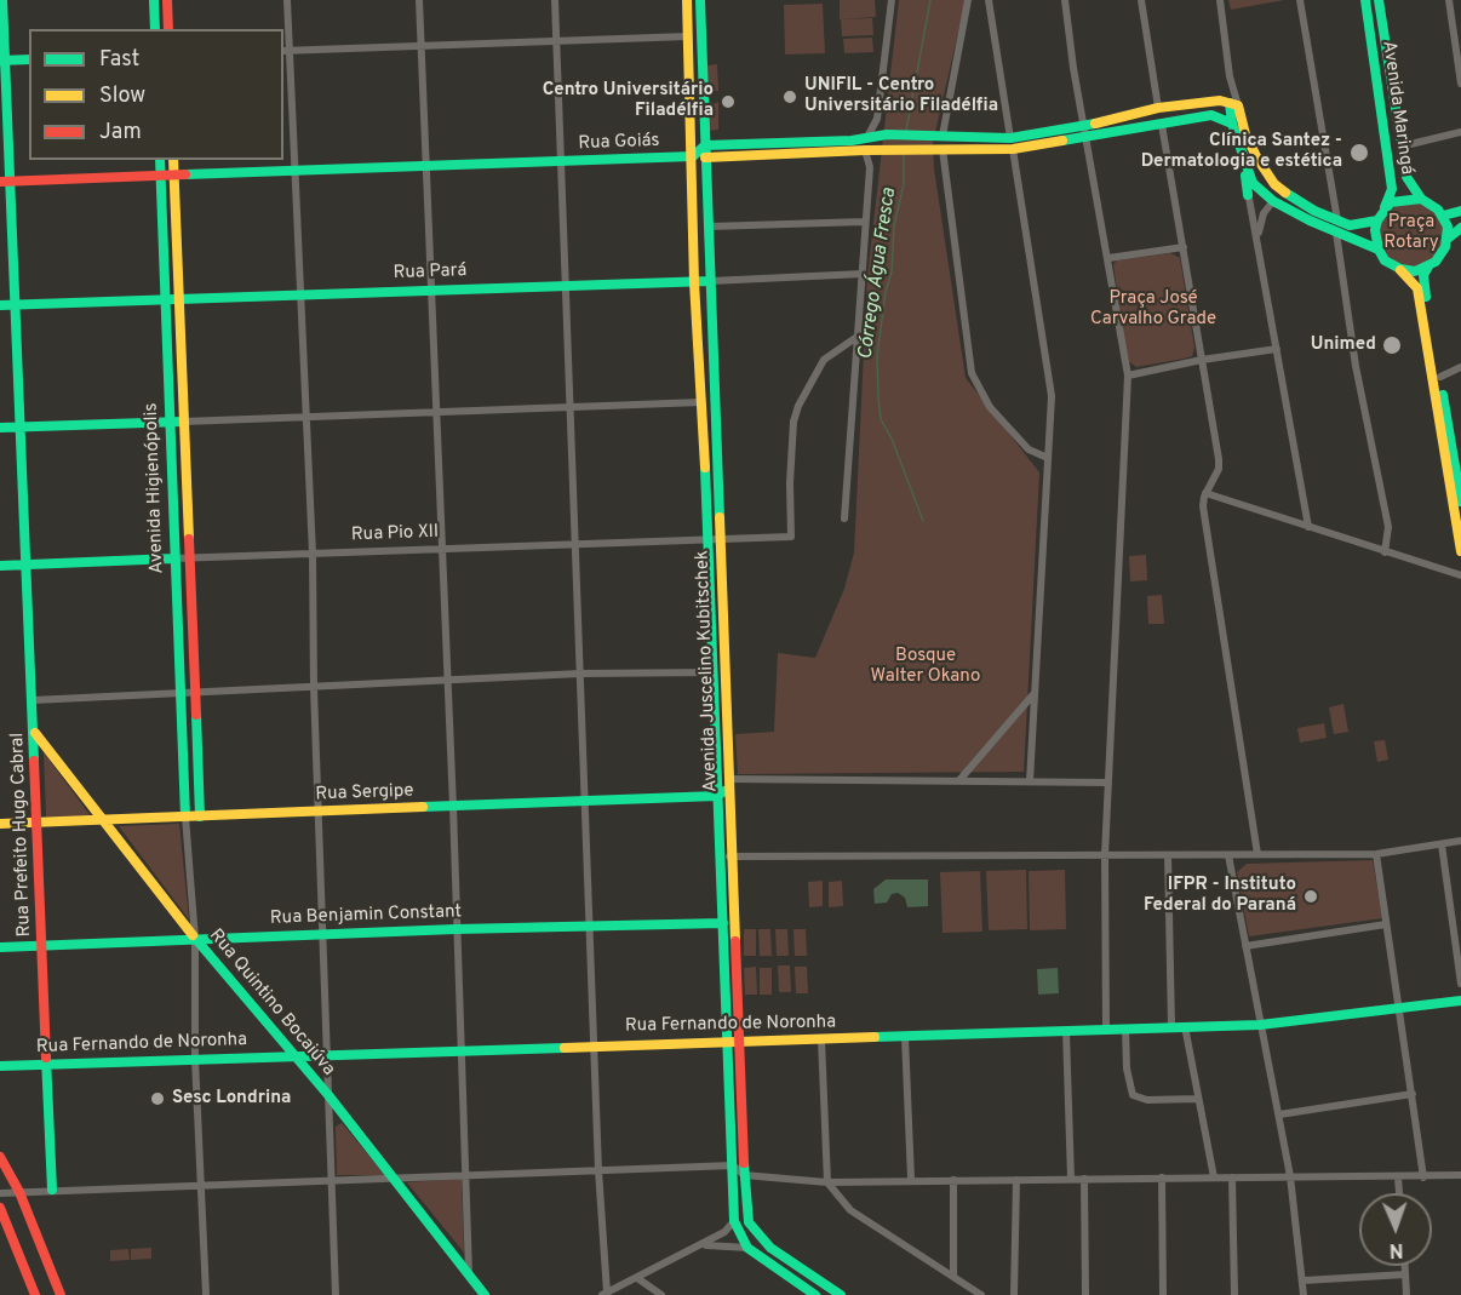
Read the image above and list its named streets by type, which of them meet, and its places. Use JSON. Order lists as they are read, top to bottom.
{
  "streets": {
    "main road": [
      "Avenida Maringá",
      "Rua Goiás",
      "Rua Pará",
      "Avenida Higienópolis",
      "Rua Pio XII",
      "Avenida Juscelino Kubitschek",
      "Rua Sergipe",
      "Rua Prefeito Hugo Cabral",
      "Rua Benjamin Constant",
      "Rua Quintino Bocaiúva",
      "Rua Fernando de Noronha"
    ]
  },
  "crossings": [
    ["Rua Goiás", "Avenida Higienópolis"],
    ["Rua Goiás", "Avenida Juscelino Kubitschek"],
    ["Rua Goiás", "Rua Prefeito Hugo Cabral"],
    ["Rua Pará", "Avenida Higienópolis"],
    ["Rua Pará", "Avenida Juscelino Kubitschek"],
    ["Rua Pará", "Rua Prefeito Hugo Cabral"],
    ["Avenida Higienópolis", "Rua Pio XII"],
    ["Avenida Higienópolis", "Rua Sergipe"],
    ["Rua Pio XII", "Avenida Juscelino Kubitschek"],
    ["Rua Pio XII", "Rua Prefeito Hugo Cabral"],
    ["Avenida Juscelino Kubitschek", "Rua Sergipe"],
    ["Avenida Juscelino Kubitschek", "Rua Benjamin Constant"],
    ["Avenida Juscelino Kubitschek", "Rua Fernando de Noronha"],
    ["Rua Sergipe", "Rua Prefeito Hugo Cabral"],
    ["Rua Sergipe", "Rua Quintino Bocaiúva"],
    ["Rua Prefeito Hugo Cabral", "Rua Benjamin Constant"],
    ["Rua Prefeito Hugo Cabral", "Rua Quintino Bocaiúva"],
    ["Rua Prefeito Hugo Cabral", "Rua Fernando de Noronha"],
    ["Rua Benjamin Constant", "Rua Quintino Bocaiúva"],
    ["Rua Quintino Bocaiúva", "Rua Fernando de Noronha"]
  ],
  "water": ["Córrego Água Fresca"],
  "parks": ["Praça Rotary", "Praça José Carvalho Grade", "Bosque Walter Okano"],
  "places": [
    "UNIFIL - Centro Universitário Filadélfia",
    "Centro Universitário Filadélfia",
    "Clínica Santez - Dermatologia e estética",
    "Unimed",
    "IFPR - Instituto Federal do Paraná",
    "Sesc Londrina"
  ],
  "legend": ["Fast", "Slow", "Jam"],
  "north": "bottom"
}
